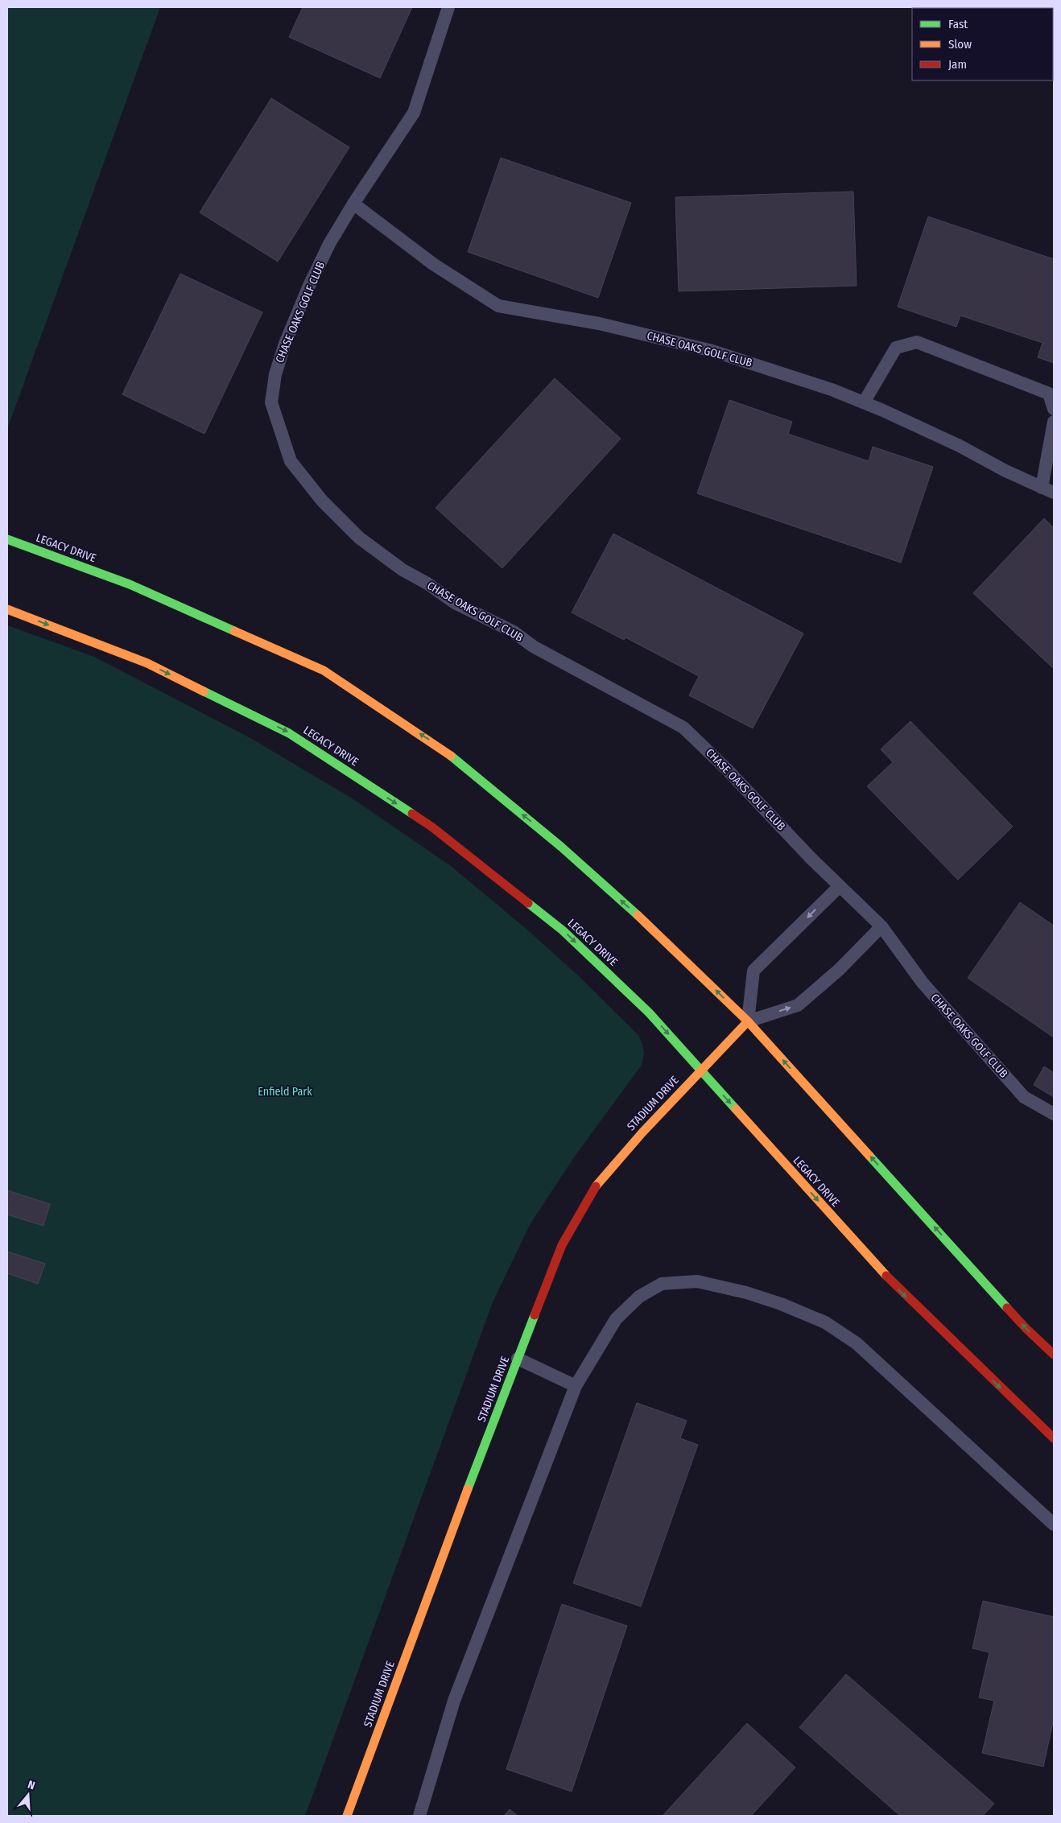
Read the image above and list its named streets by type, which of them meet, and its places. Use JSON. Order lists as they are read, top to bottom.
{
  "streets": {
    "main road": ["LEGACY DRIVE", "STADIUM DRIVE"],
    "lane": ["CHASE OAKS GOLF CLUB"]
  },
  "crossings": [
    ["LEGACY DRIVE", "STADIUM DRIVE"]
  ],
  "parks": ["Enfield Park"],
  "legend": ["Fast", "Slow", "Jam"],
  "north": "top"
}
